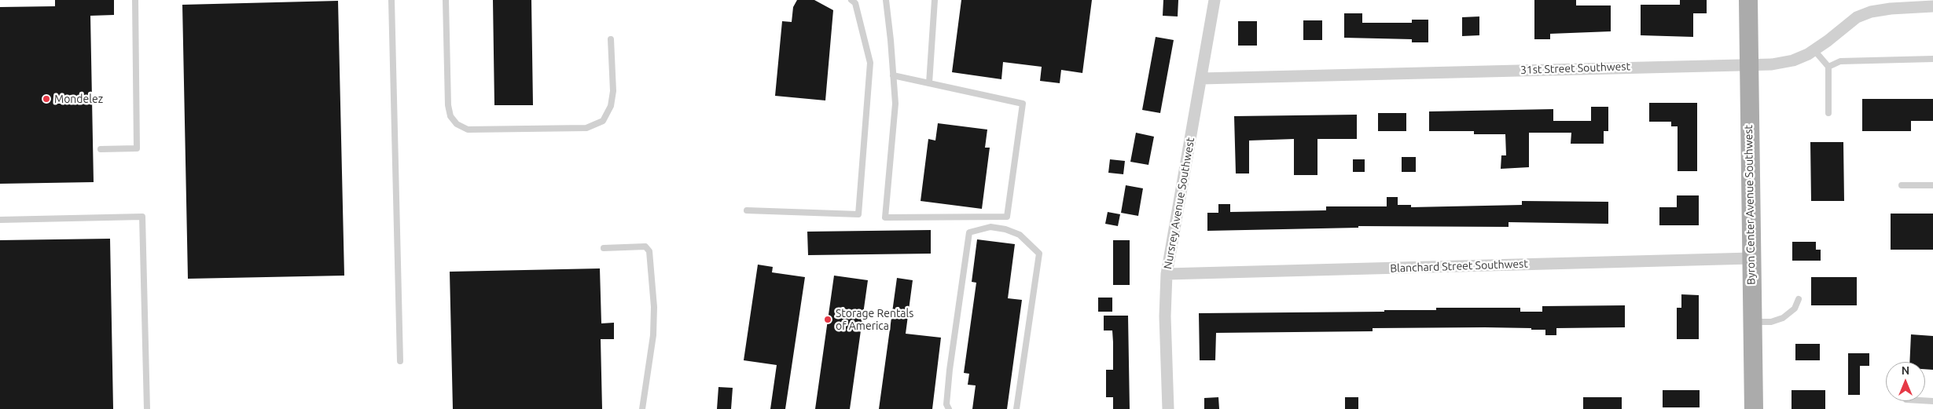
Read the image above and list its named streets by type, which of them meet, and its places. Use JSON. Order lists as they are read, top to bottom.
{
  "streets": {
    "main road": ["Byron Center Avenue Southwest"],
    "street": ["31st Street Southwest", "Nursrey Avenue Southwest", "Blanchard Street Southwest"]
  },
  "crossings": [
    ["31st Street Southwest", "Nursrey Avenue Southwest"],
    ["31st Street Southwest", "Byron Center Avenue Southwest"],
    ["Nursrey Avenue Southwest", "Blanchard Street Southwest"],
    ["Byron Center Avenue Southwest", "Blanchard Street Southwest"]
  ],
  "places": ["Mondelez", "Storage Rentals of America"],
  "north": "top"
}
